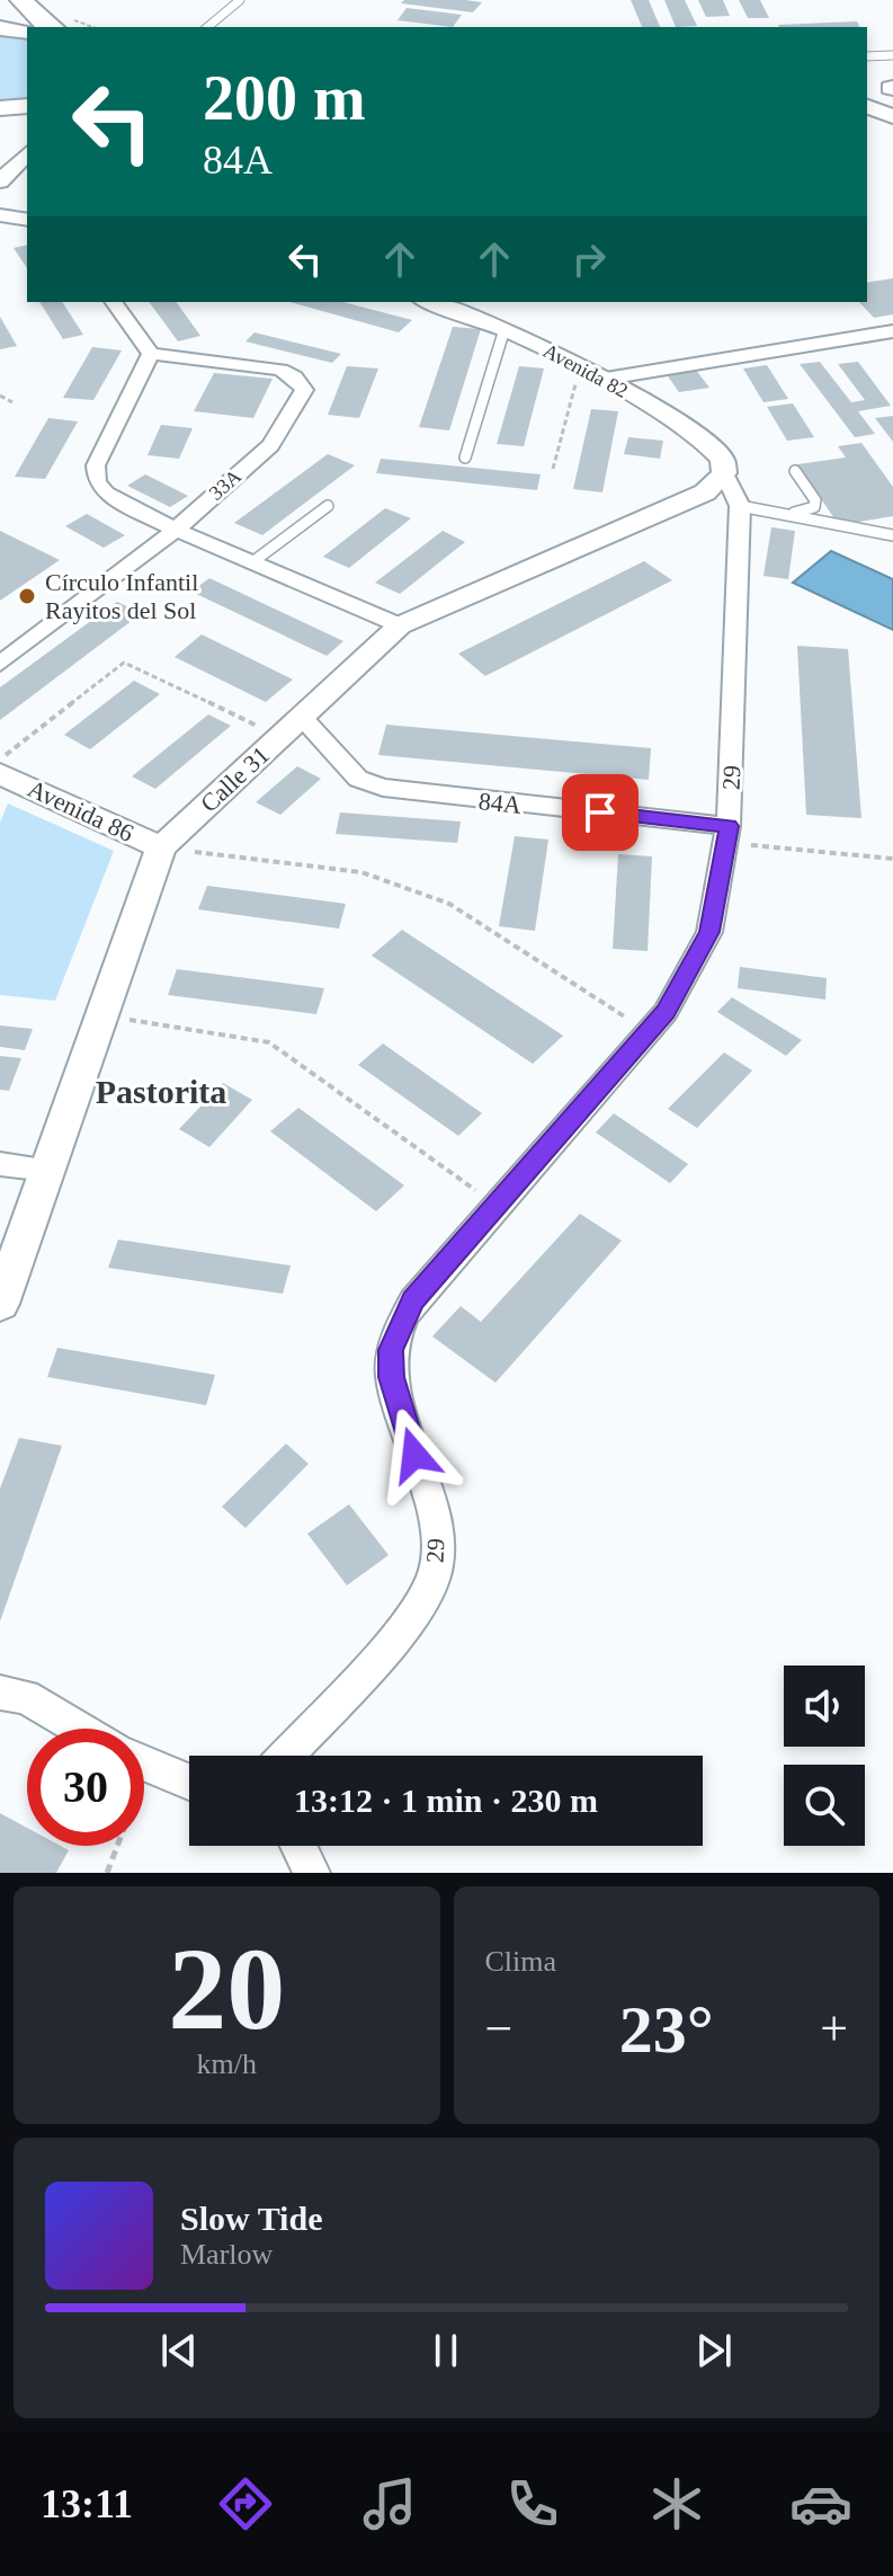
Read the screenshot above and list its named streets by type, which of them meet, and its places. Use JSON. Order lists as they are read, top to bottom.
{
  "streets": {
    "street": [
      "Avenida 82",
      "33A",
      "29",
      "Calle 31",
      "84A",
      "Avenida 86"
    ]
  },
  "crossings": [
    ["Avenida 82", "29"],
    ["Avenida 82", "Calle 31"],
    ["29", "Calle 31"],
    ["29", "84A"],
    ["Calle 31", "84A"],
    ["Calle 31", "Avenida 86"]
  ],
  "districts": ["Pastorita"],
  "places": ["Círculo Infantil Rayitos del Sol"],
  "page": {
    "turn": ["200 m", "84A"],
    "limit": "30",
    "trip": "13:12 · 1 min · 230 m",
    "tile": [
      ["20", "km/h"],
      "Clima"
    ],
    "heat": ["−", "23°", "+"],
    "song": ["Slow Tide", "Marlow"],
    "tabs": "13:11"
  }
}
